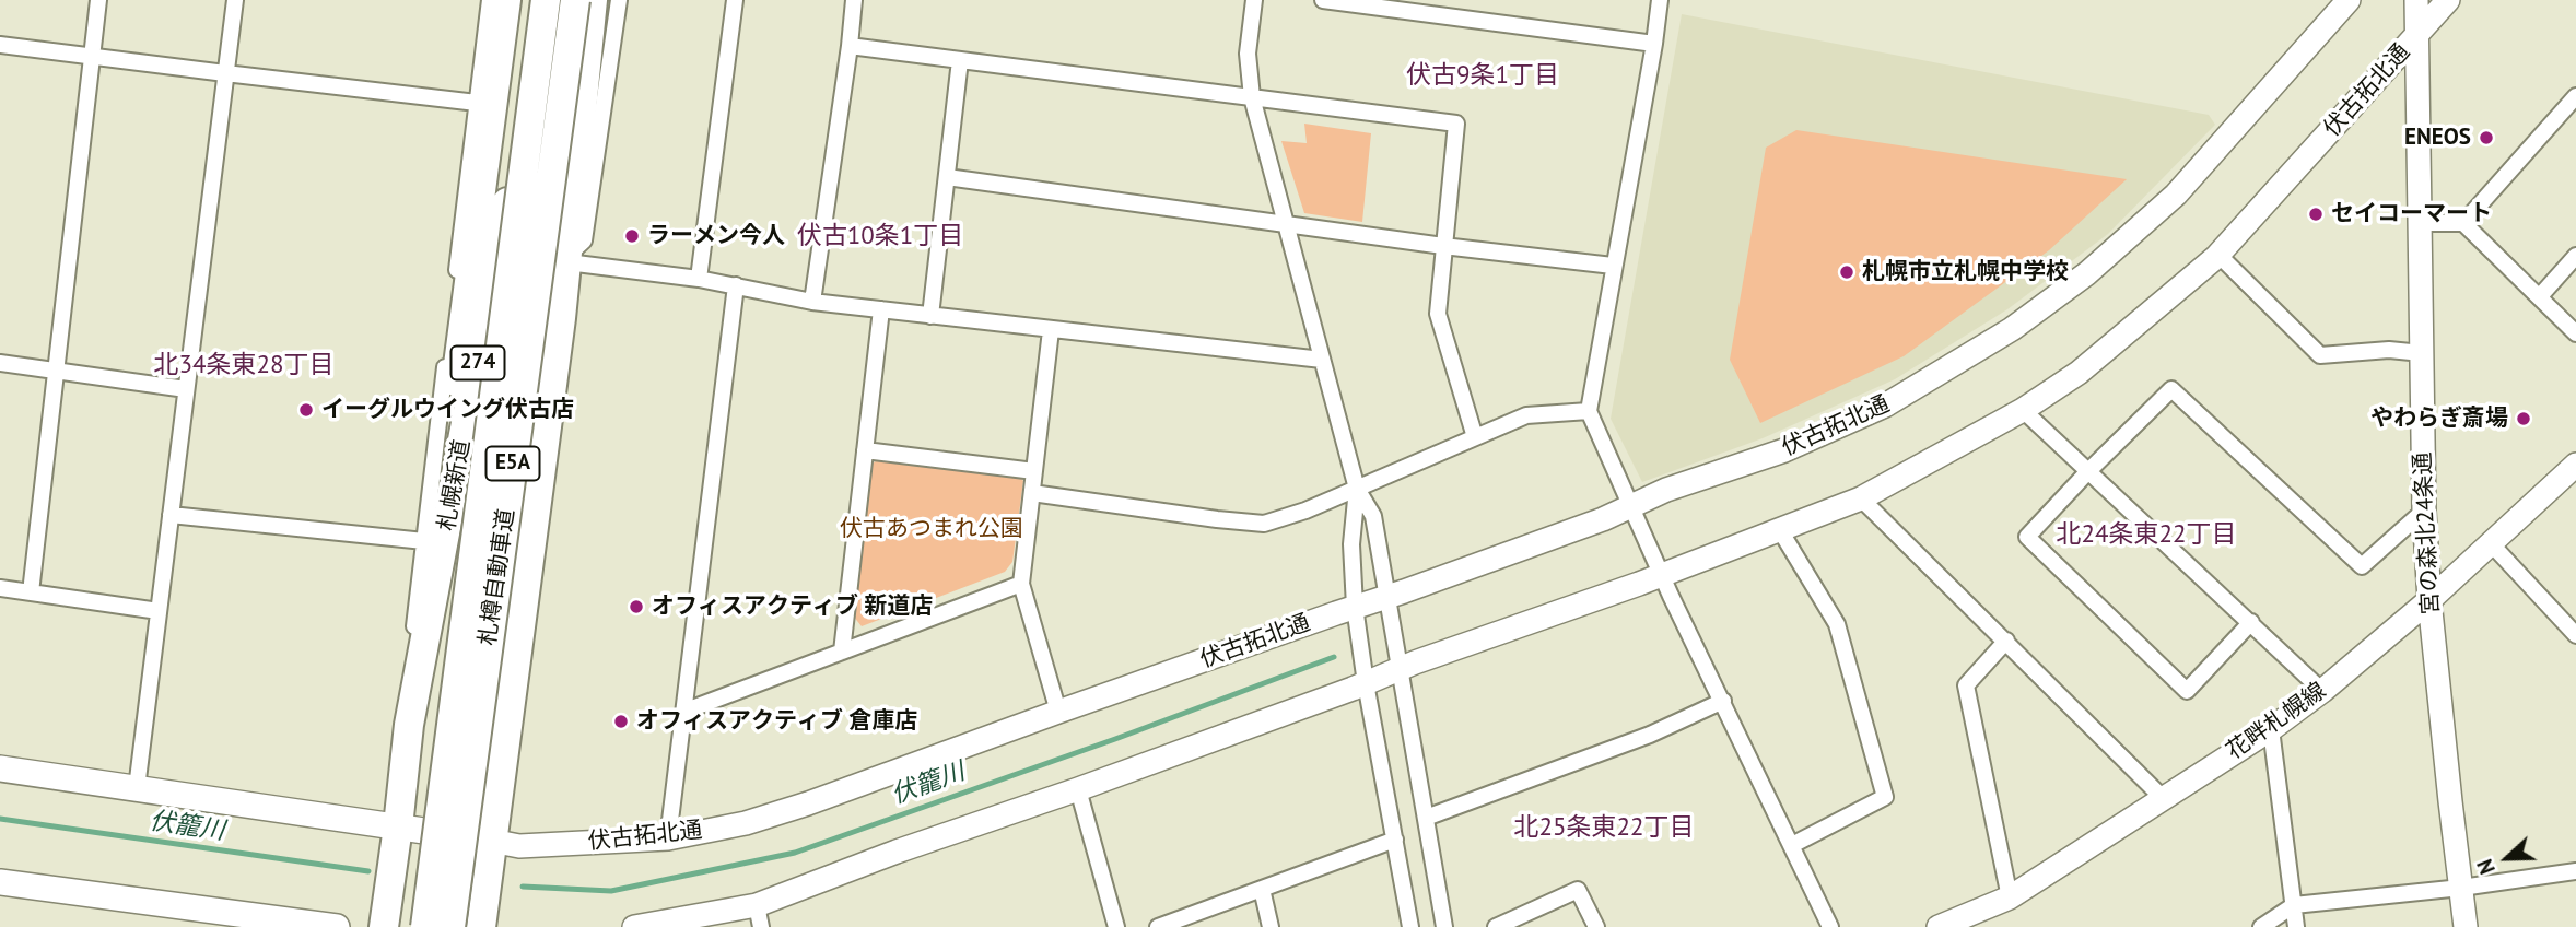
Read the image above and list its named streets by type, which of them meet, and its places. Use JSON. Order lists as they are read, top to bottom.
{
  "streets": {
    "highway": [
      "274",
      "E5A",
      "札幌新道",
      "札樽自動車道"
    ],
    "main road": ["伏古拓北通"],
    "street": ["宮の森北24条通", "花畔札幌線"]
  },
  "crossings": [
    ["伏古拓北通", "札幌新道"],
    ["伏古拓北通", "宮の森北24条通"],
    ["宮の森北24条通", "花畔札幌線"]
  ],
  "districts": [
    "伏古9条1丁目",
    "伏古10条1丁目",
    "北34条東28丁目",
    "北24条東22丁目",
    "北25条東22丁目"
  ],
  "water": ["伏籠川"],
  "parks": ["伏古あつまれ公園"],
  "places": [
    "ENEOS",
    "セイコーマート",
    "ラーメン今人",
    "札幌市立札幌中学校",
    "イーグルウイング伏古店",
    "やわらぎ斎場",
    "オフィスアクティブ 新道店",
    "オフィスアクティブ 倉庫店"
  ],
  "north": "left"
}
